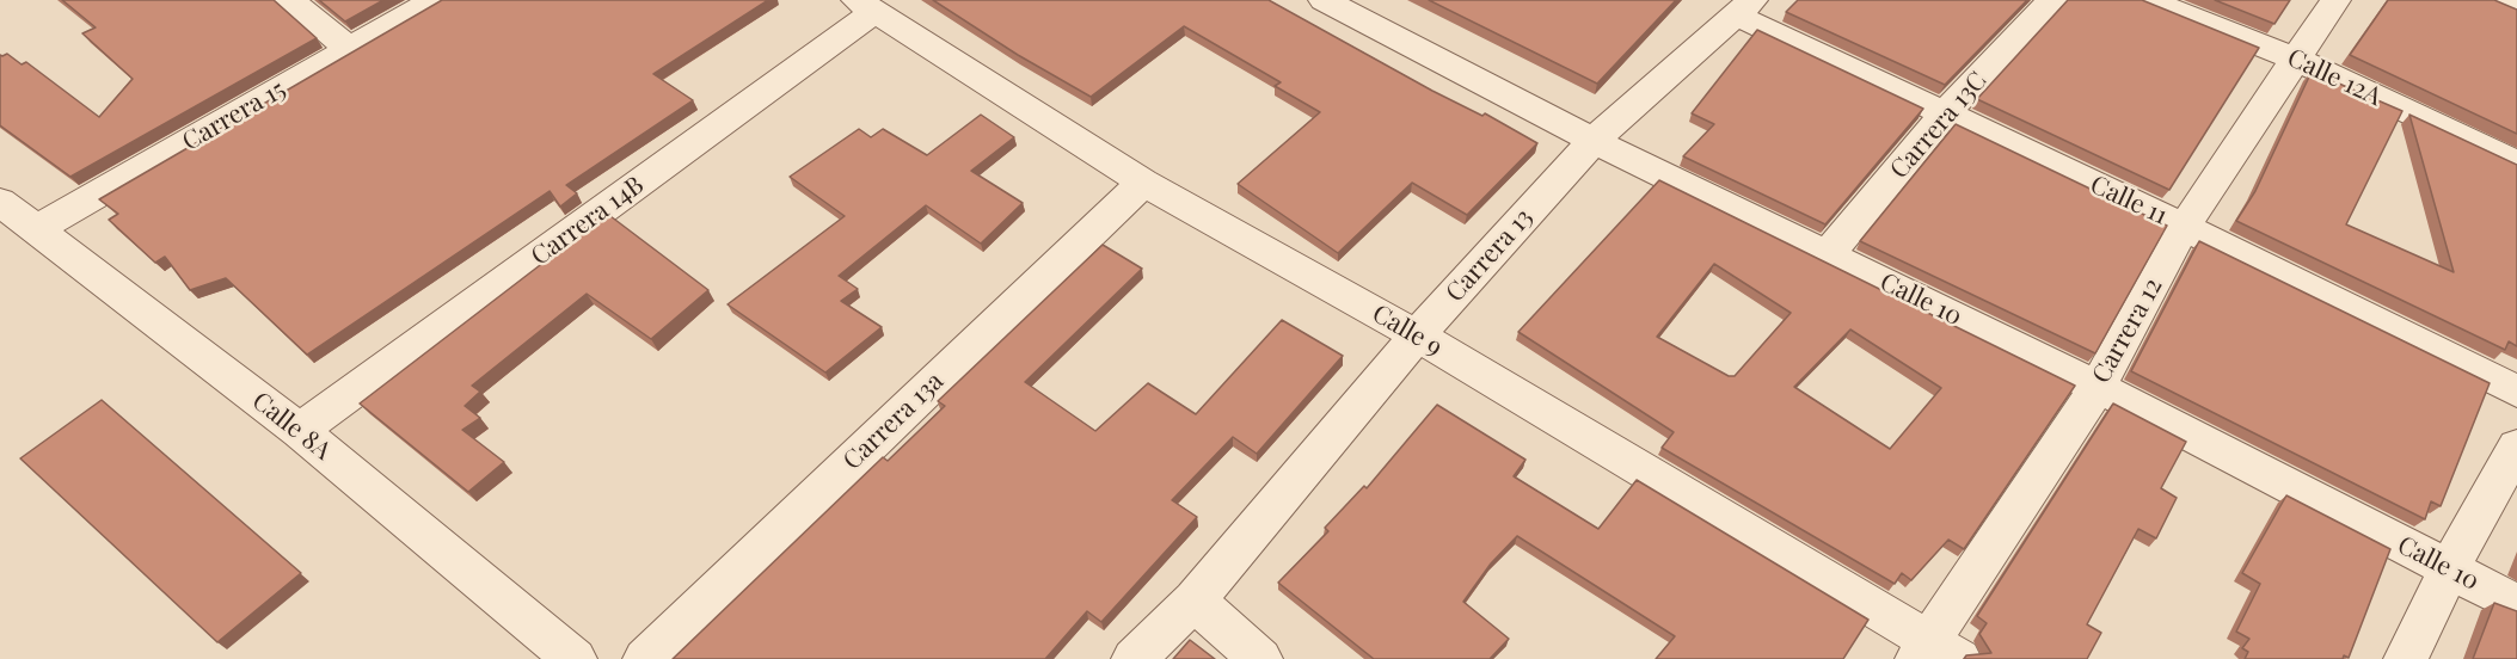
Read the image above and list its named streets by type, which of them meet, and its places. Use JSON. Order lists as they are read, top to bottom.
{
  "streets": {
    "street": [
      "Calle 12A",
      "Carrera 15",
      "Carrera 13C",
      "Calle 11",
      "Carrera 14B",
      "Carrera 13",
      "Calle 10",
      "Calle 9",
      "Carrera 12",
      "Carrera 13a",
      "Calle 8A"
    ]
  },
  "crossings": [
    ["Calle 12A", "Carrera 12"],
    ["Carrera 15", "Calle 8A"],
    ["Carrera 13C", "Calle 11"],
    ["Carrera 13C", "Calle 10"],
    ["Calle 11", "Carrera 13"],
    ["Calle 11", "Carrera 12"],
    ["Carrera 14B", "Calle 9"],
    ["Carrera 14B", "Calle 8A"],
    ["Carrera 13", "Calle 10"],
    ["Carrera 13", "Calle 9"],
    ["Calle 10", "Carrera 12"],
    ["Calle 9", "Carrera 12"],
    ["Calle 9", "Carrera 13a"]
  ]
}
